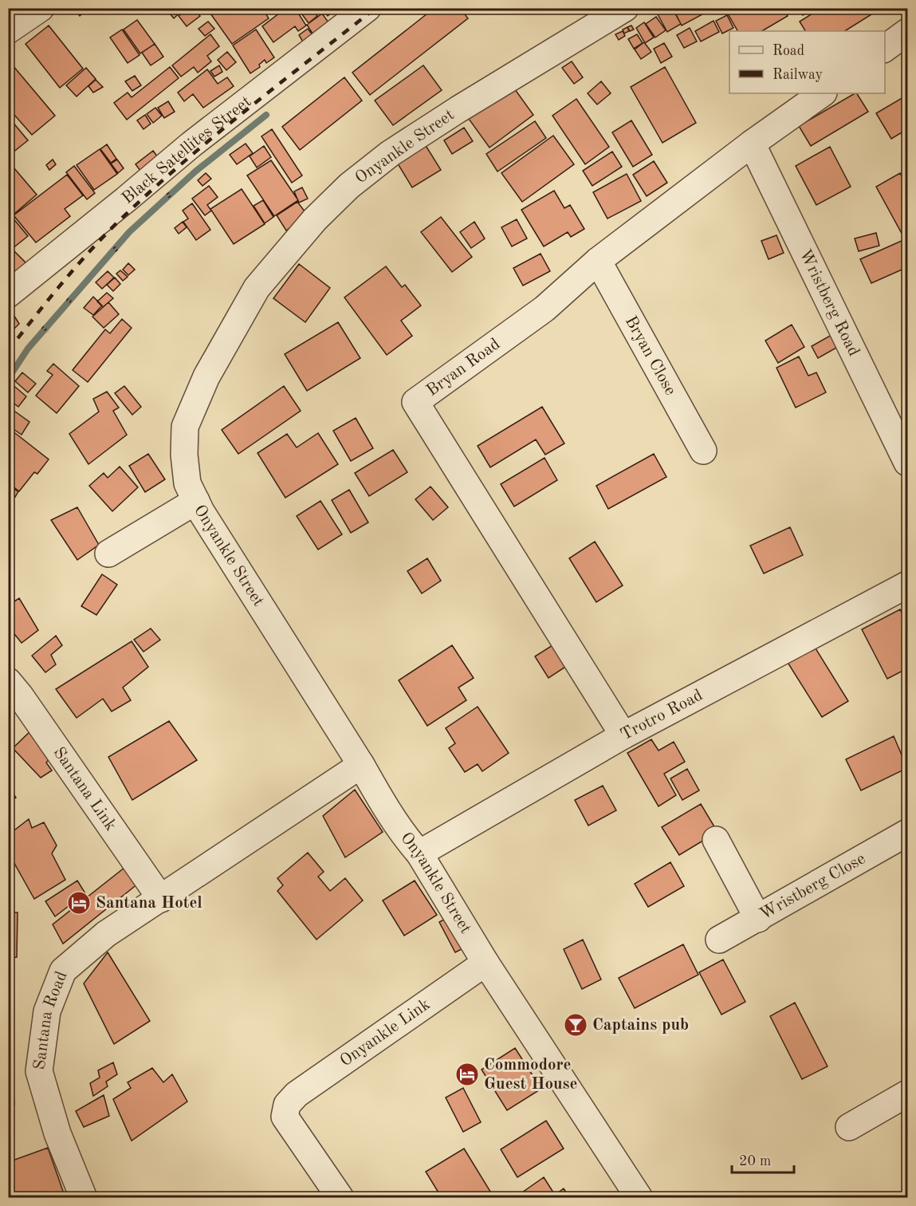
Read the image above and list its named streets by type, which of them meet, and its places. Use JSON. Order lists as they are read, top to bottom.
{
  "streets": {
    "street": [
      "Onyankle Street",
      "Black Satellites Street",
      "Wristberg Road",
      "Bryan Close",
      "Bryan Road",
      "Trotro Road",
      "Santana Link",
      "Wristberg Close",
      "Santana Road",
      "Onyankle Link"
    ]
  },
  "crossings": [
    ["Onyankle Street", "Trotro Road"],
    ["Onyankle Street", "Santana Road"],
    ["Onyankle Street", "Onyankle Link"],
    ["Wristberg Road", "Bryan Road"],
    ["Bryan Close", "Bryan Road"],
    ["Bryan Road", "Trotro Road"],
    ["Santana Link", "Santana Road"]
  ],
  "places": {
    "hotel": ["Santana Hotel", "Commodore Guest House"],
    "bar": ["Captains pub"]
  },
  "legend": ["Road", "Railway"],
  "scale_bar": "20 m"
}
